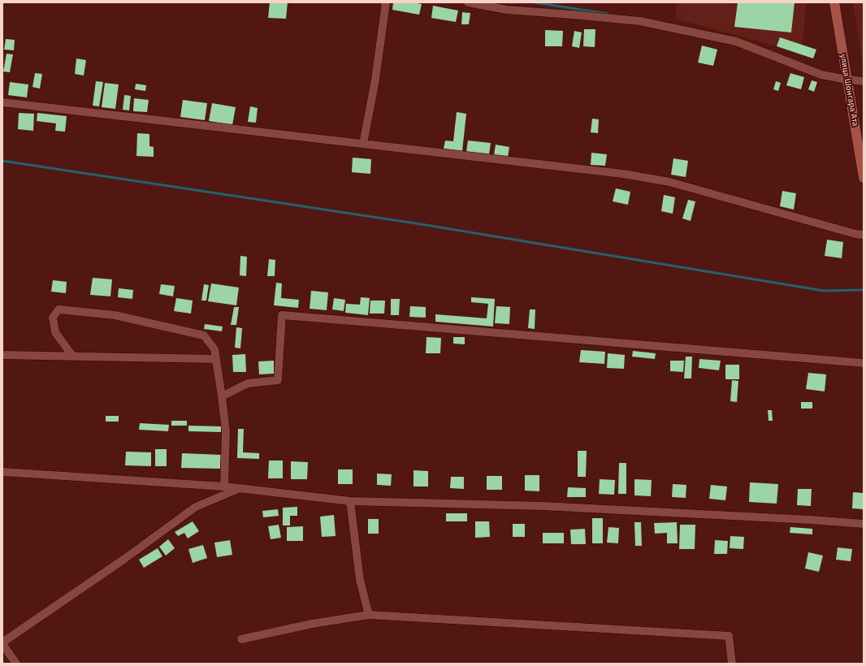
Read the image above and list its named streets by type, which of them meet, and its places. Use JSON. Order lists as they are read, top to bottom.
{
  "streets": {
    "main road": ["улица Шонгара Ата"]
  }
}
